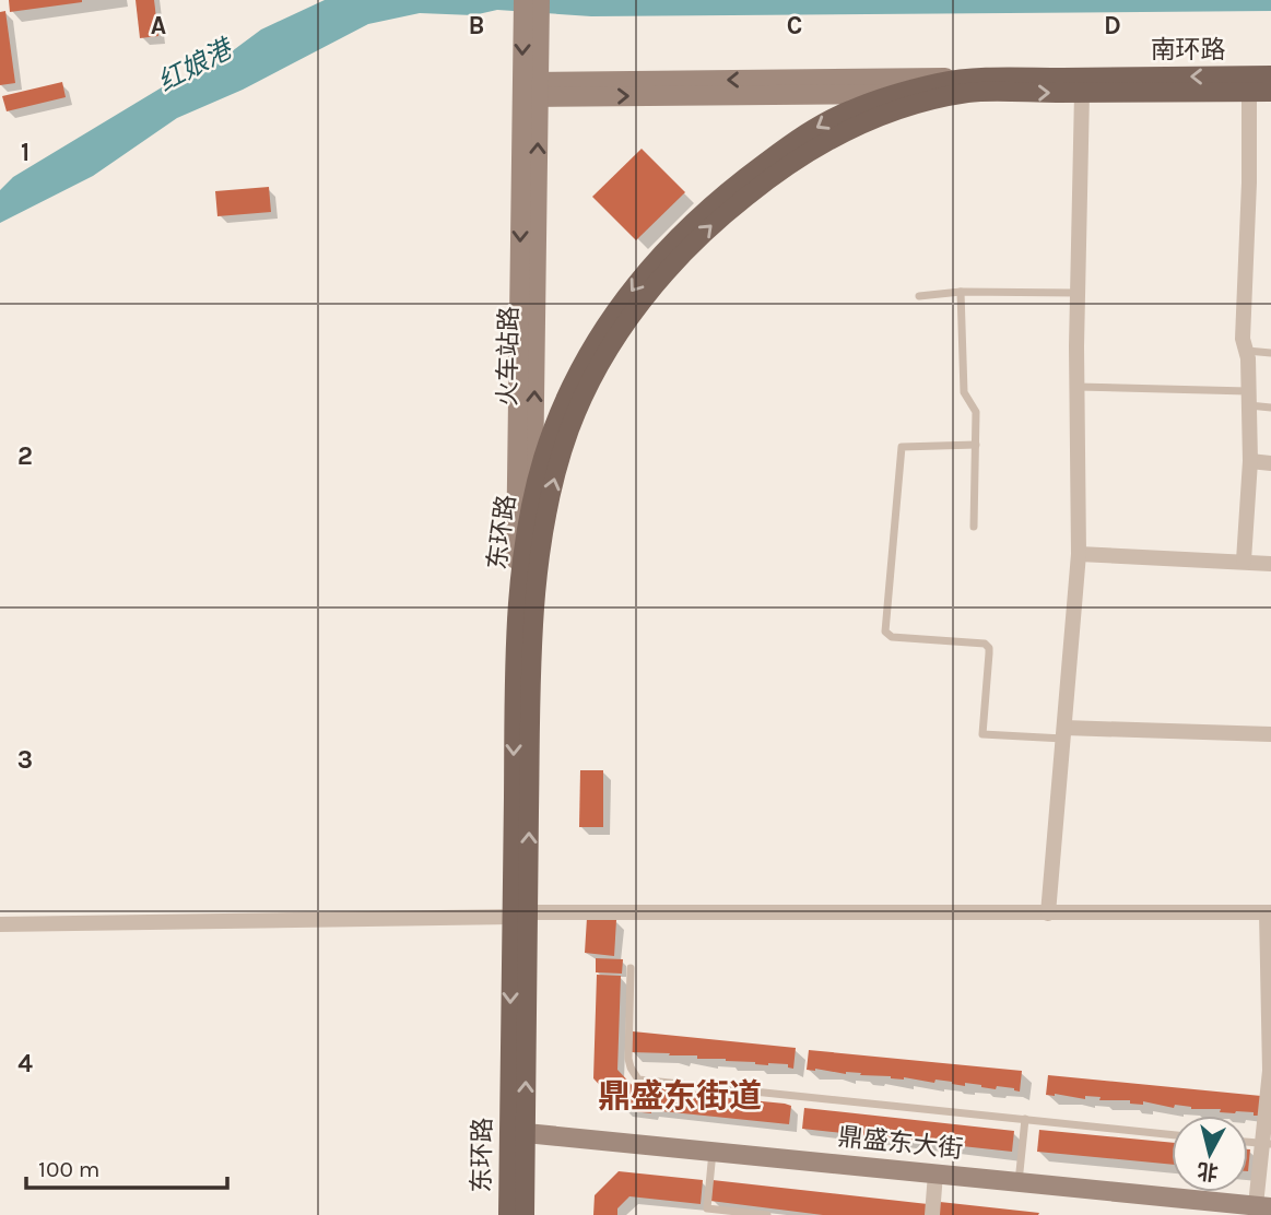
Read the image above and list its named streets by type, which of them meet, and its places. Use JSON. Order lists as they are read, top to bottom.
{
  "streets": {
    "main road": [
      "南环路",
      "火车站路",
      "东环路",
      "鼎盛东大街"
    ]
  },
  "crossings": [
    ["南环路", "东环路"],
    ["火车站路", "东环路"],
    ["东环路", "鼎盛东大街"]
  ],
  "districts": ["鼎盛东街道"],
  "water": ["红娘港"],
  "scale_bar": "100 m",
  "north": "bottom",
  "grid": {
    "columns": [
      "A",
      "B",
      "C",
      "D"
    ],
    "rows": [
      "1",
      "2",
      "3",
      "4"
    ]
  }
}
